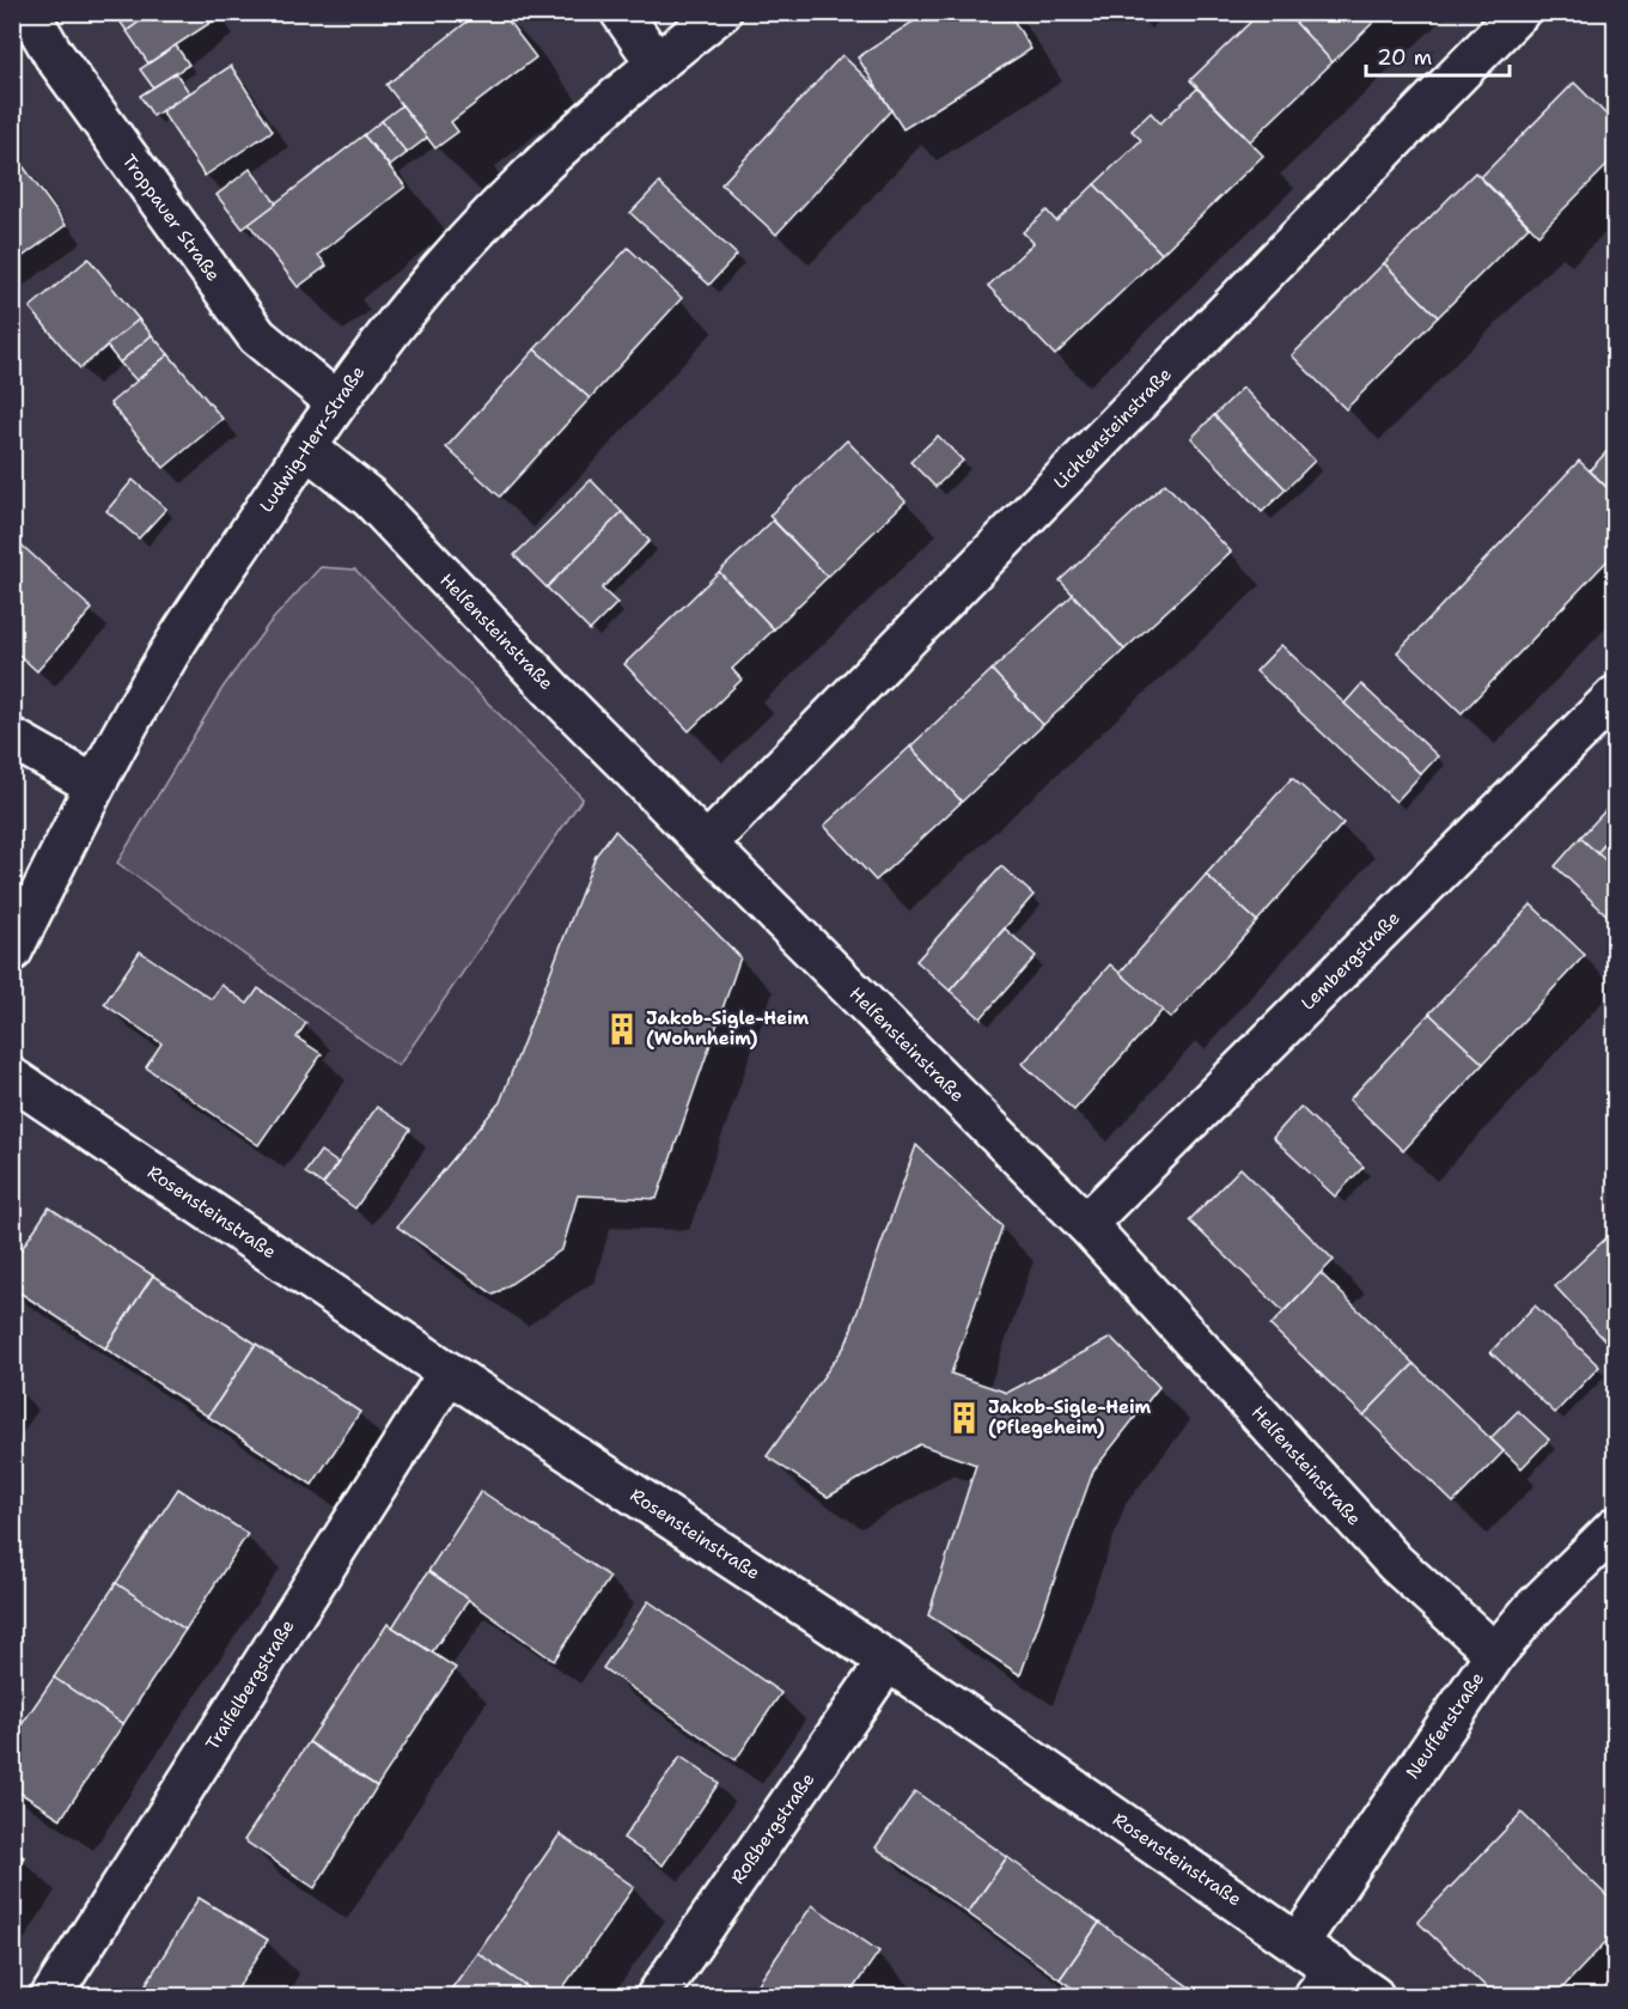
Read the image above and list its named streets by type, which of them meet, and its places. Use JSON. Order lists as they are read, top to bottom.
{
  "streets": {
    "street": [
      "Troppauer Straße",
      "Lichtensteinstraße",
      "Ludwig-Herr-Straße",
      "Helfensteinstraße",
      "Lembergstraße",
      "Rosensteinstraße",
      "Traifelbergstraße",
      "Neuffenstraße",
      "Roßbergstraße"
    ]
  },
  "crossings": [
    ["Troppauer Straße", "Ludwig-Herr-Straße"],
    ["Lichtensteinstraße", "Helfensteinstraße"],
    ["Ludwig-Herr-Straße", "Helfensteinstraße"],
    ["Helfensteinstraße", "Lembergstraße"],
    ["Helfensteinstraße", "Neuffenstraße"],
    ["Rosensteinstraße", "Traifelbergstraße"],
    ["Rosensteinstraße", "Neuffenstraße"],
    ["Rosensteinstraße", "Roßbergstraße"]
  ],
  "places": {
    "building": ["Jakob-Sigle-Heim (Wohnheim)", "Jakob-Sigle-Heim (Pflegeheim)"]
  },
  "scale_bar": "20 m"
}
